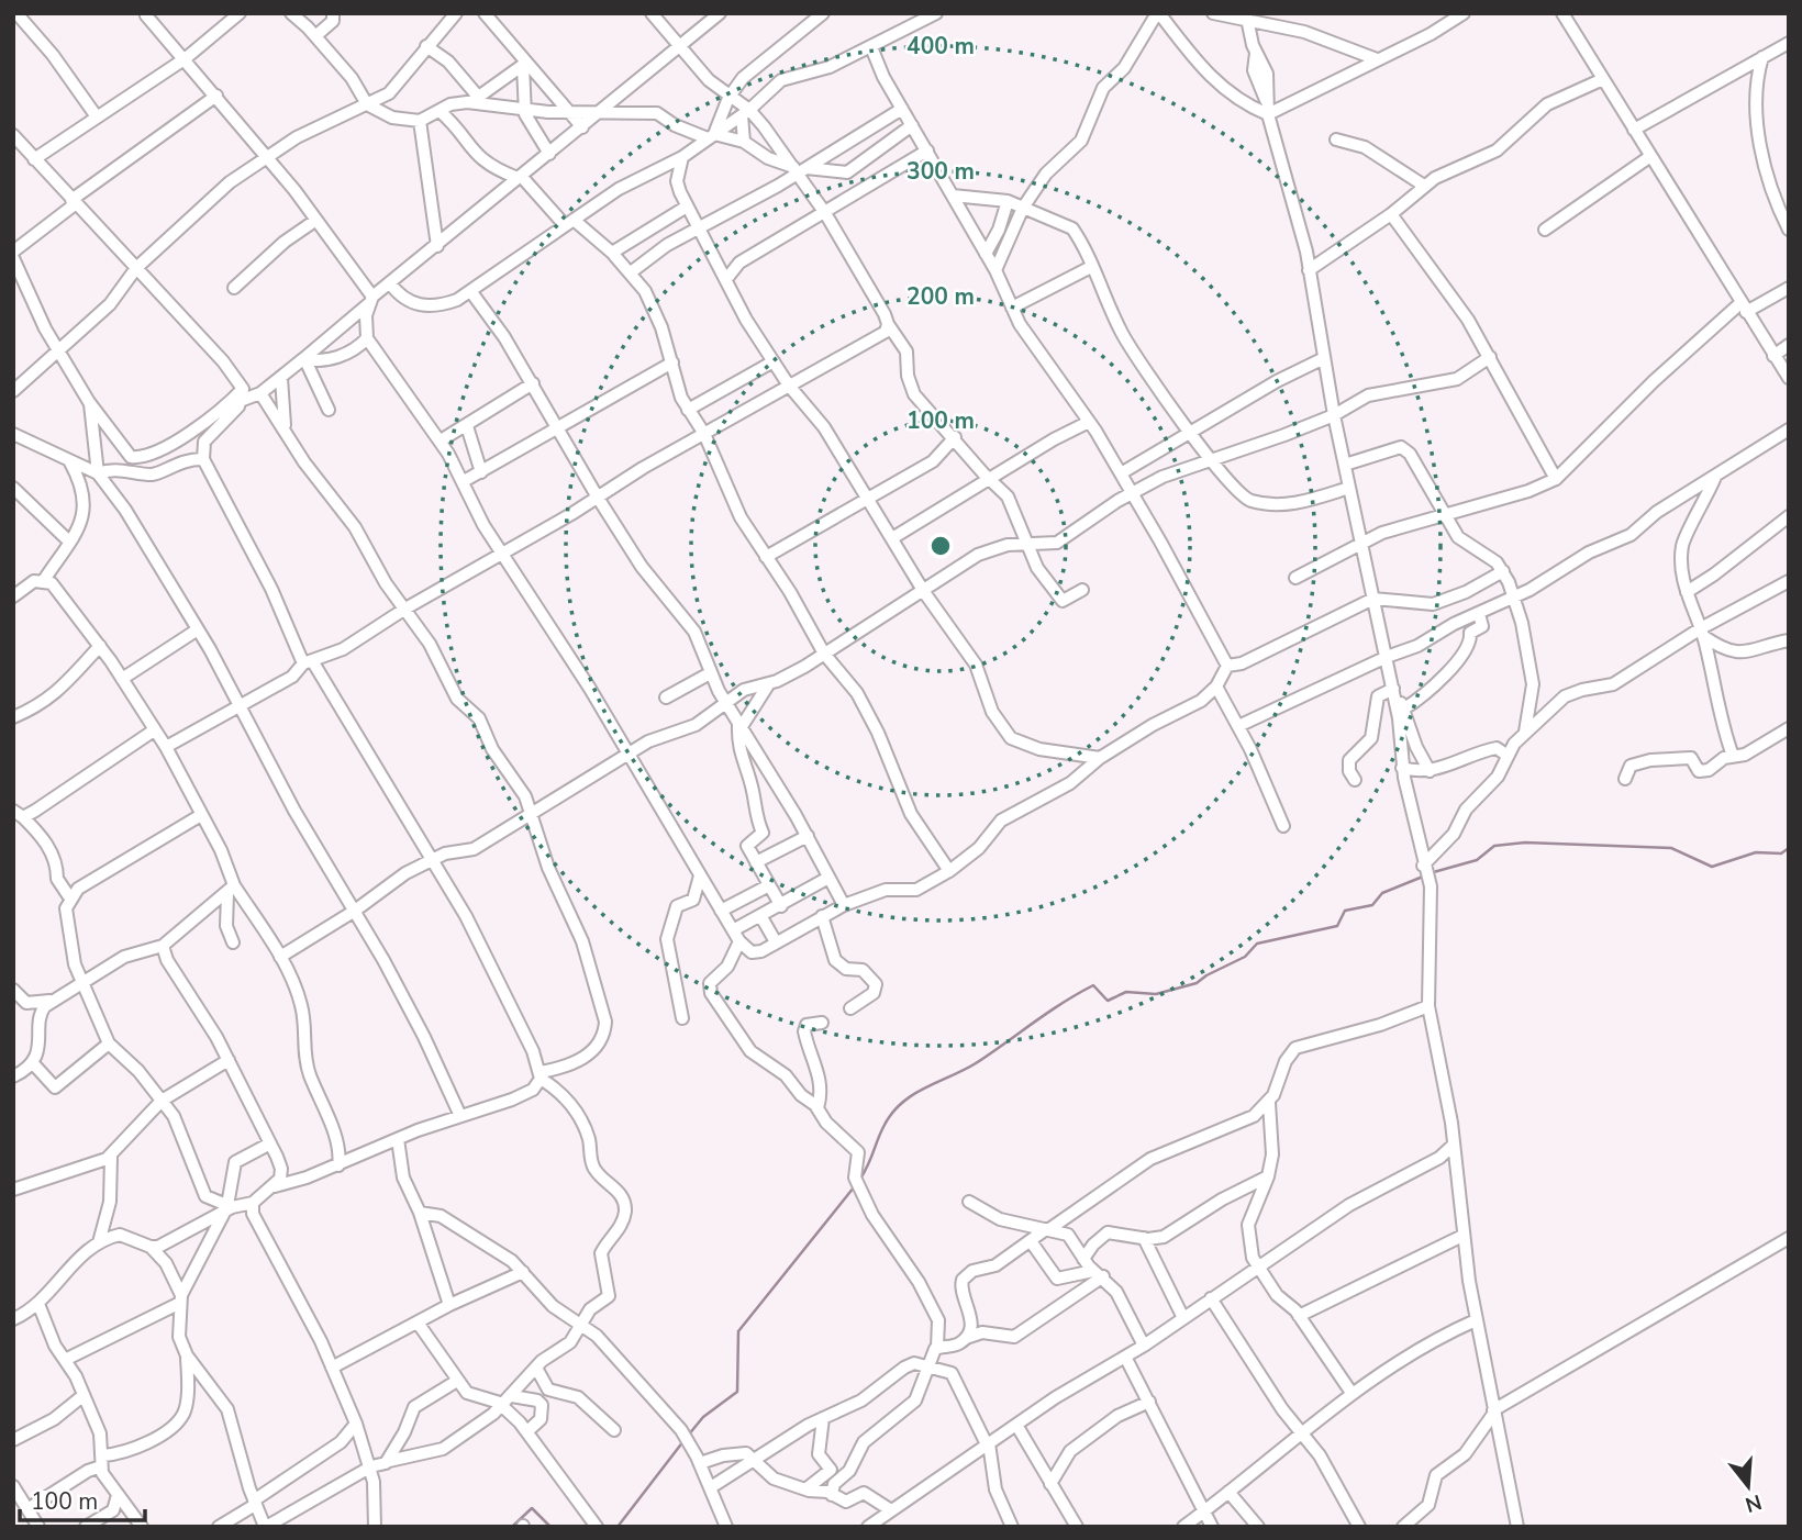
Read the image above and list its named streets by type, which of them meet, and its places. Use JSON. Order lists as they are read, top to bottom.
{
  "scale_bar": "100 m",
  "north": "bottom",
  "rings": [
    "400 m",
    "300 m",
    "200 m",
    "100 m"
  ]
}
